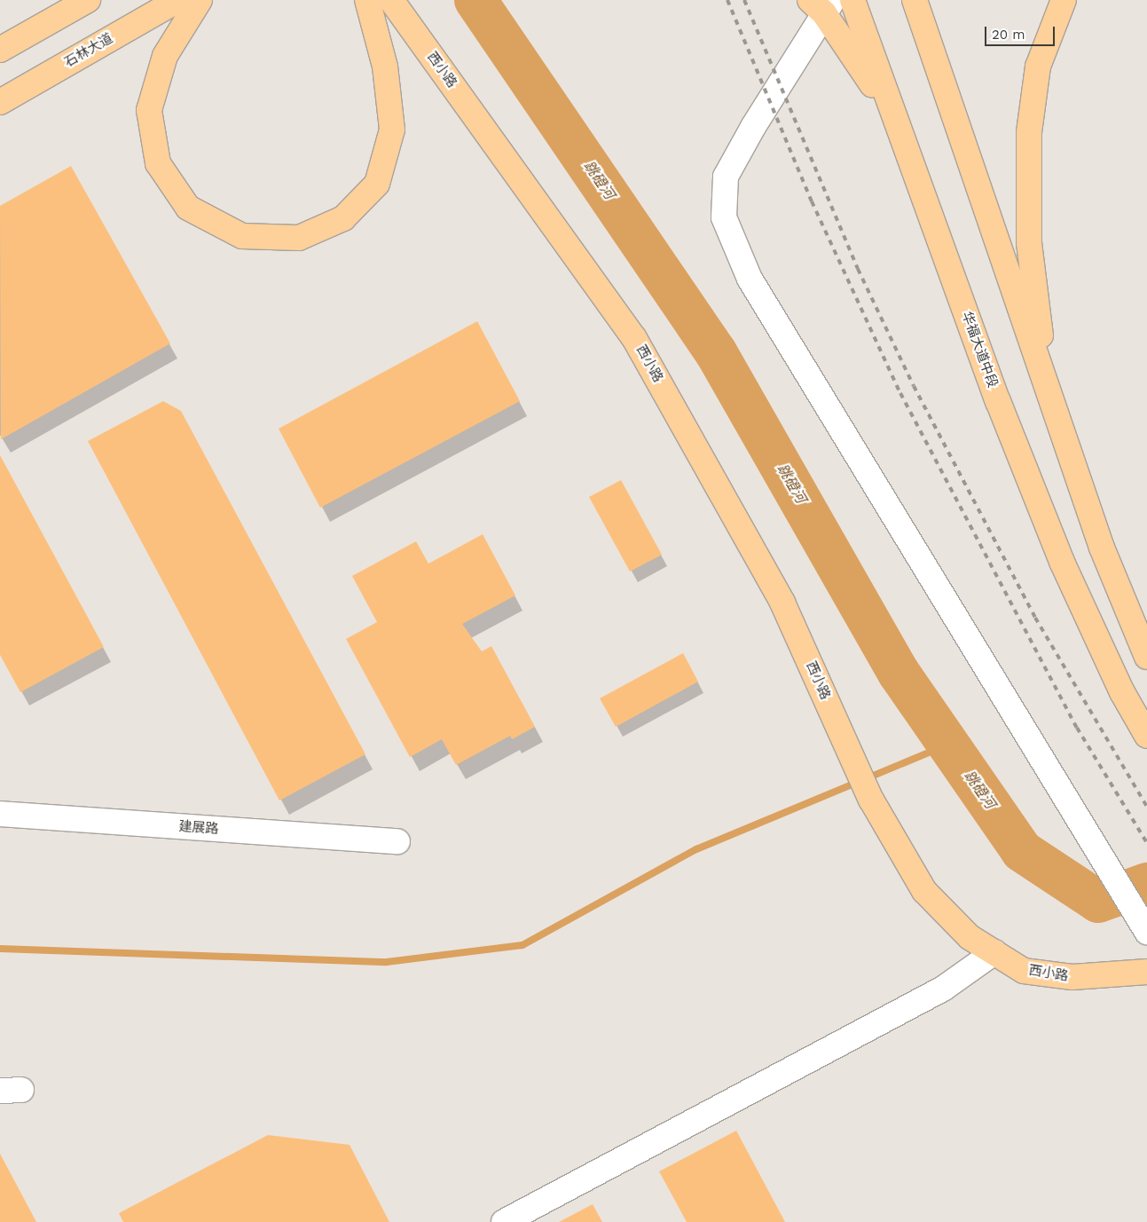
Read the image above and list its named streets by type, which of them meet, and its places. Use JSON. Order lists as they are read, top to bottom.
{
  "streets": {
    "main road": ["石林大道", "西小路", "华福大道中段"],
    "street": ["建展路"]
  },
  "water": ["跳磴河"],
  "scale_bar": "20 m"
}
